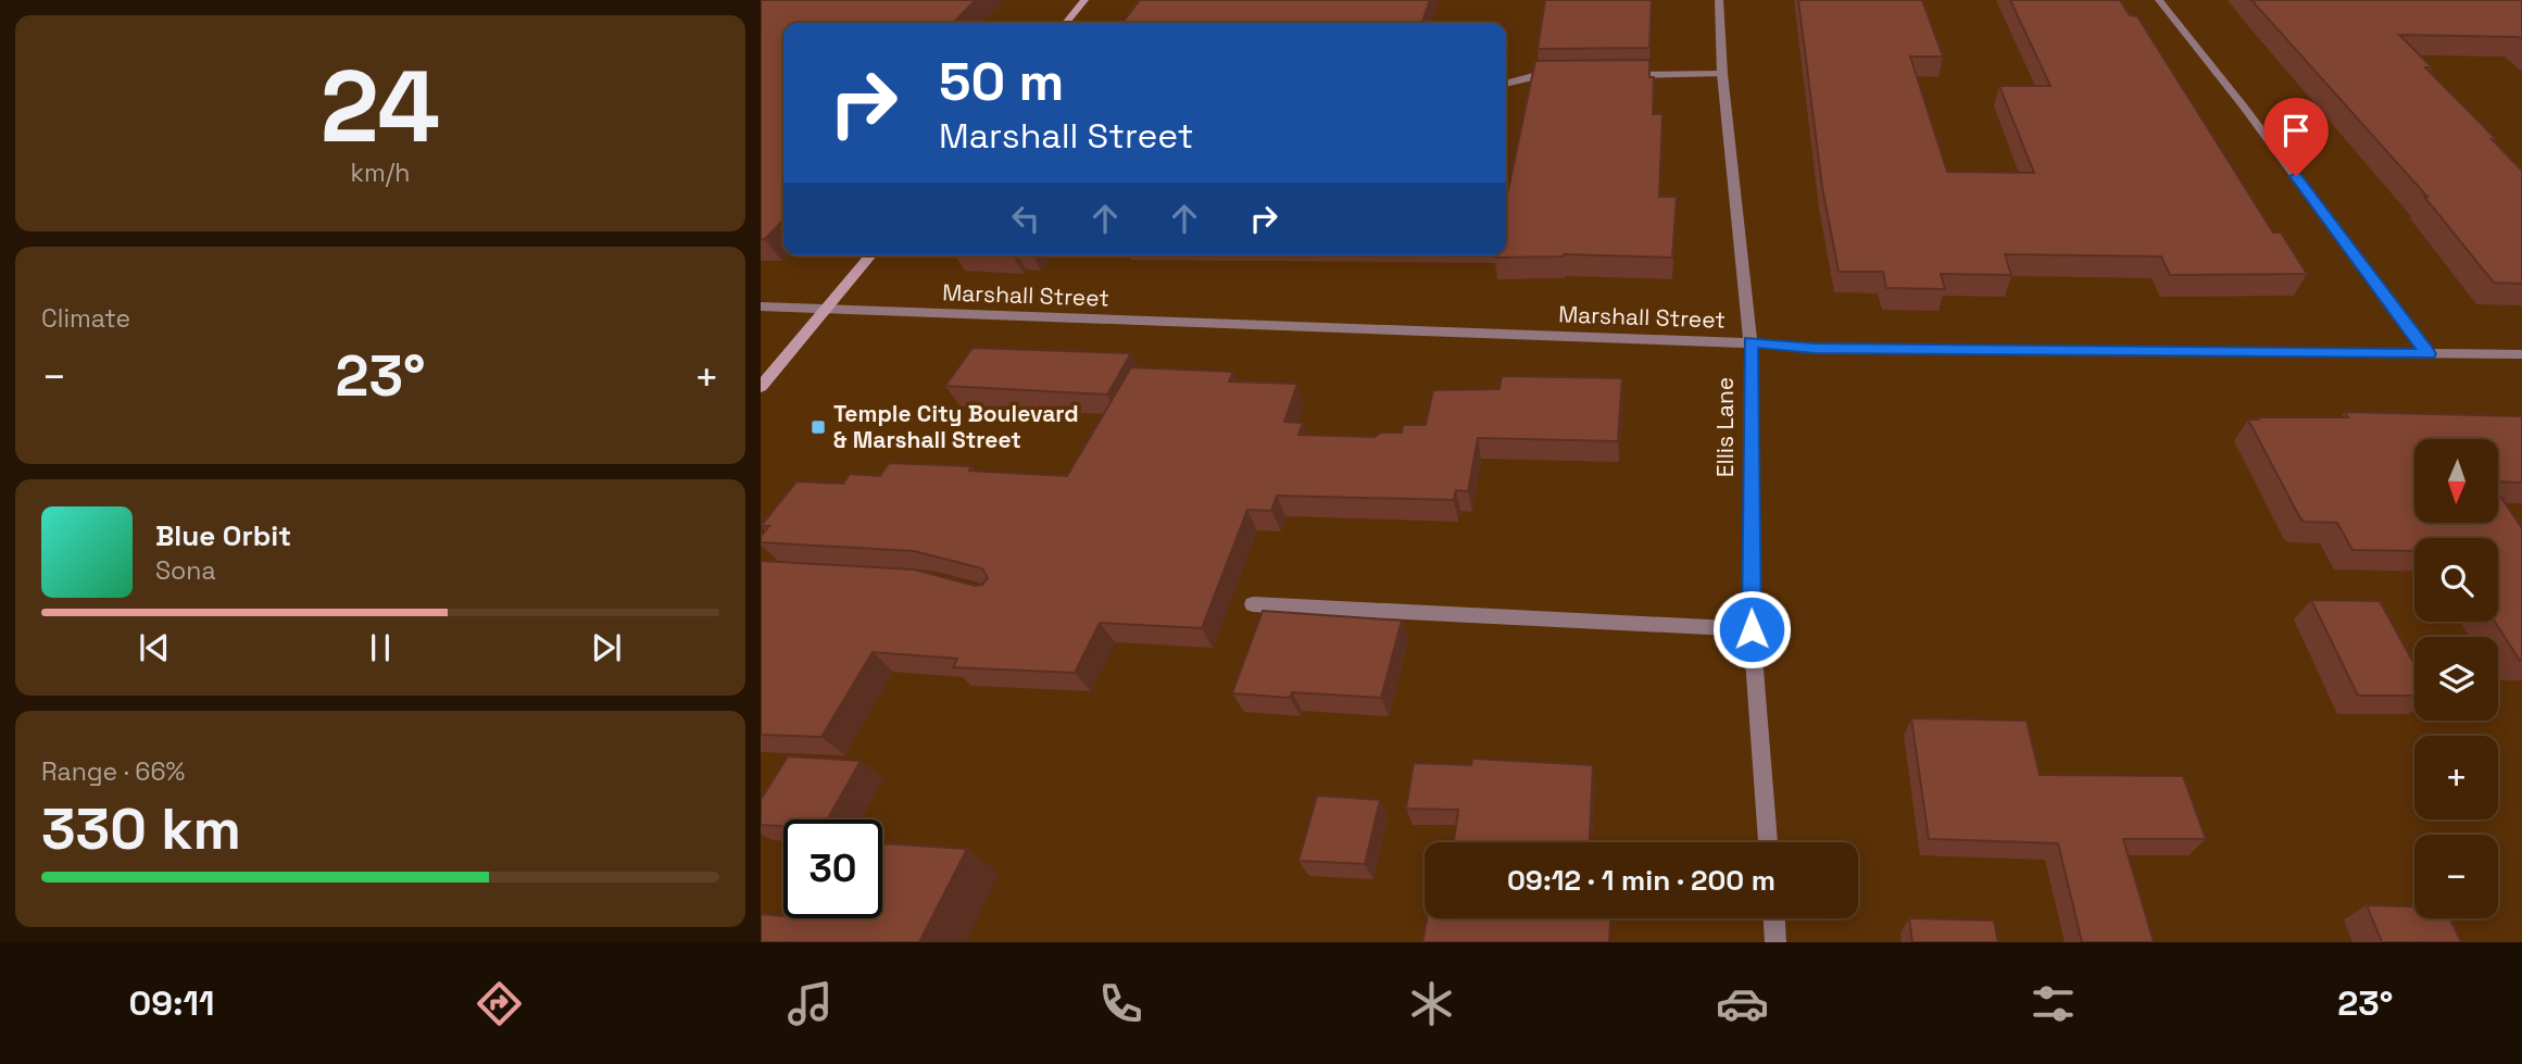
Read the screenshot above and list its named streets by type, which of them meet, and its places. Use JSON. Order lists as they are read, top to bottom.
{
  "streets": {
    "street": ["Marshall Street", "Ellis Lane"]
  },
  "crossings": [
    ["Marshall Street", "Ellis Lane"]
  ],
  "places": {
    "transit": ["Temple City Boulevard & Marshall Street"]
  },
  "north": "bottom",
  "page": {
    "tile": [
      ["24", "km/h"],
      "Climate",
      ["Range · 66%", "330 km"]
    ],
    "turn": ["50 m", "Marshall Street"],
    "heat": ["−", "23°", "+"],
    "map_buttons": ["+", "−"],
    "song": ["Blue Orbit", "Sona"],
    "limit": "30",
    "trip": "09:12 · 1 min · 200 m",
    "tabs": ["09:11", "23°"]
  }
}
